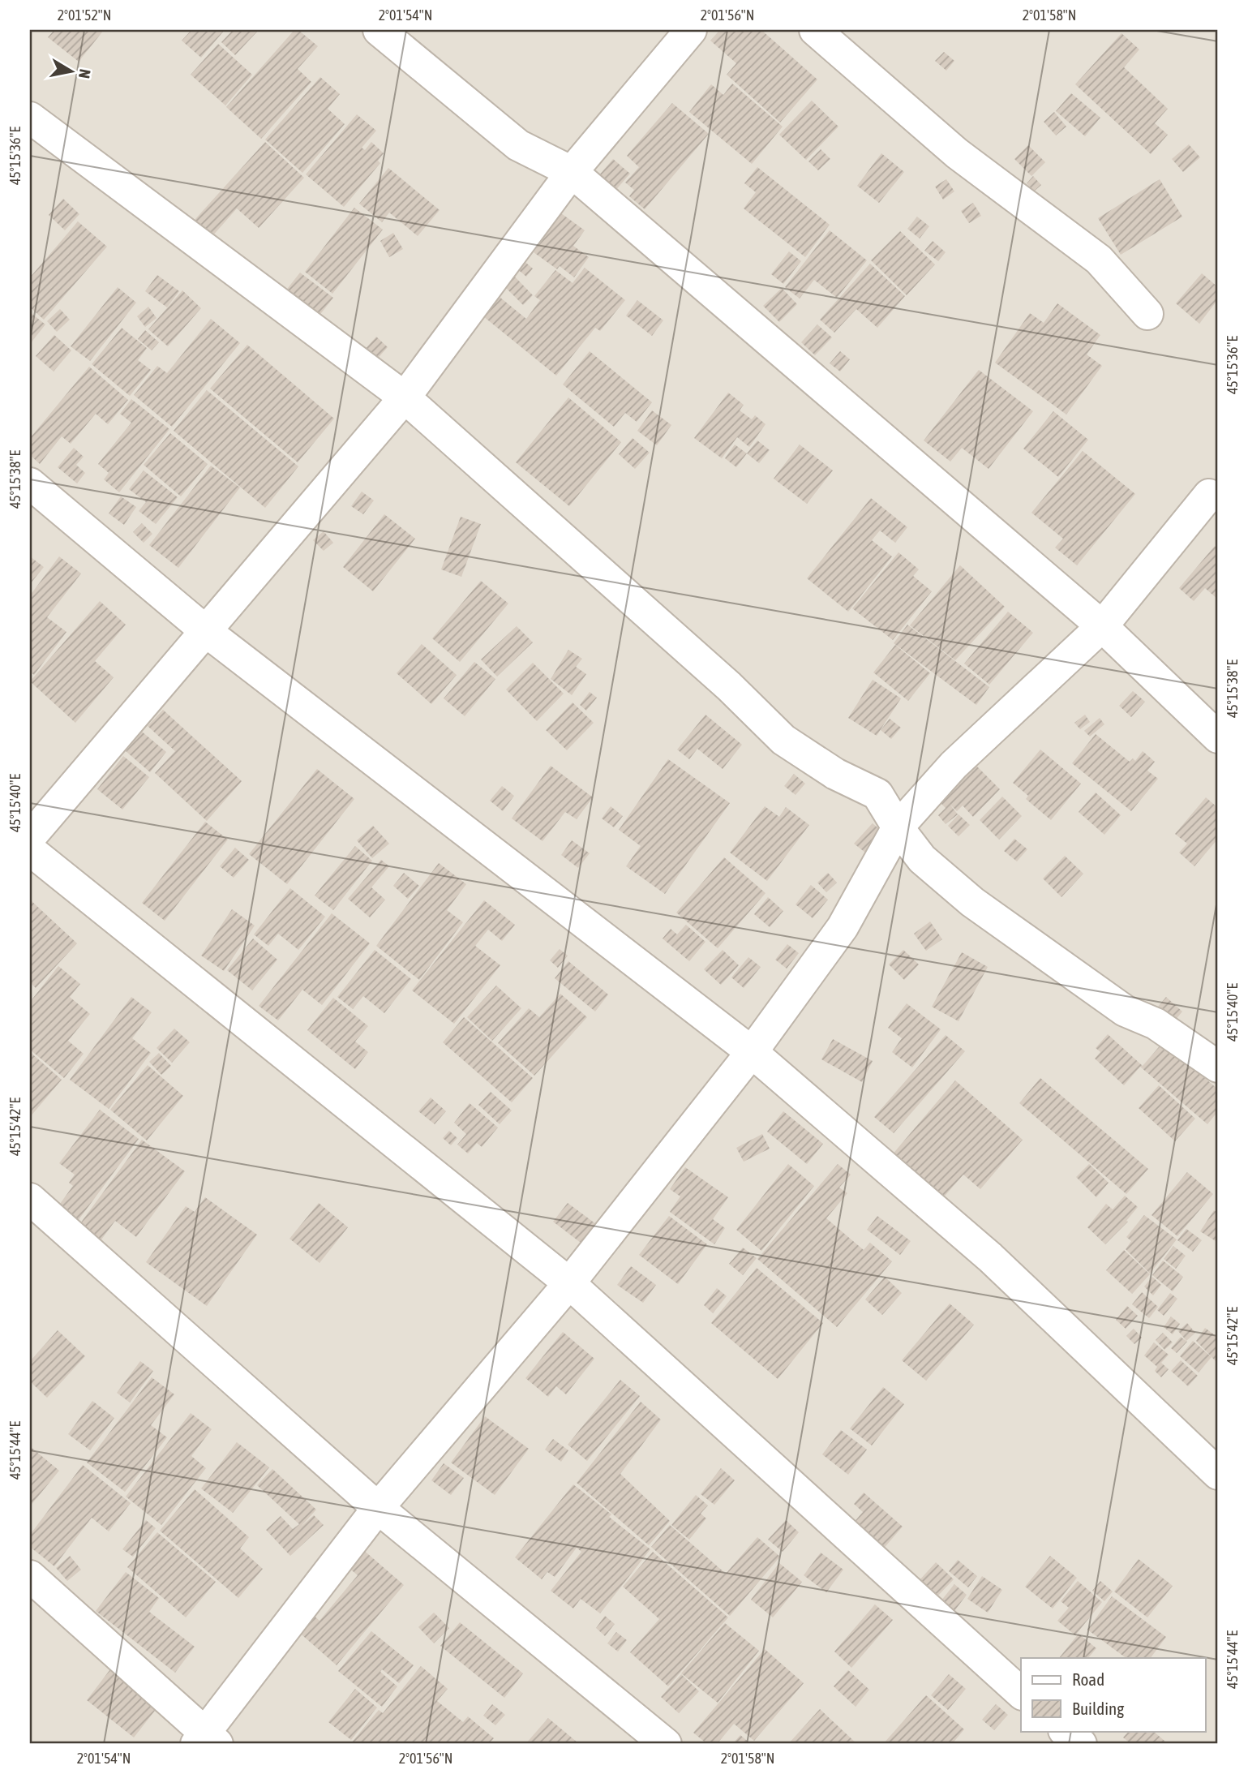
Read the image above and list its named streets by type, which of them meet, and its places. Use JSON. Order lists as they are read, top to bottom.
{
  "legend": ["Road", "Building"],
  "north": "right",
  "coordinates": [
    "2°01'52\"N",
    "2°01'54\"N",
    "2°01'56\"N",
    "2°01'58\"N",
    "45°15'36\"E",
    "45°15'38\"E",
    "45°15'40\"E",
    "45°15'42\"E",
    "45°15'44\"E"
  ]
}
